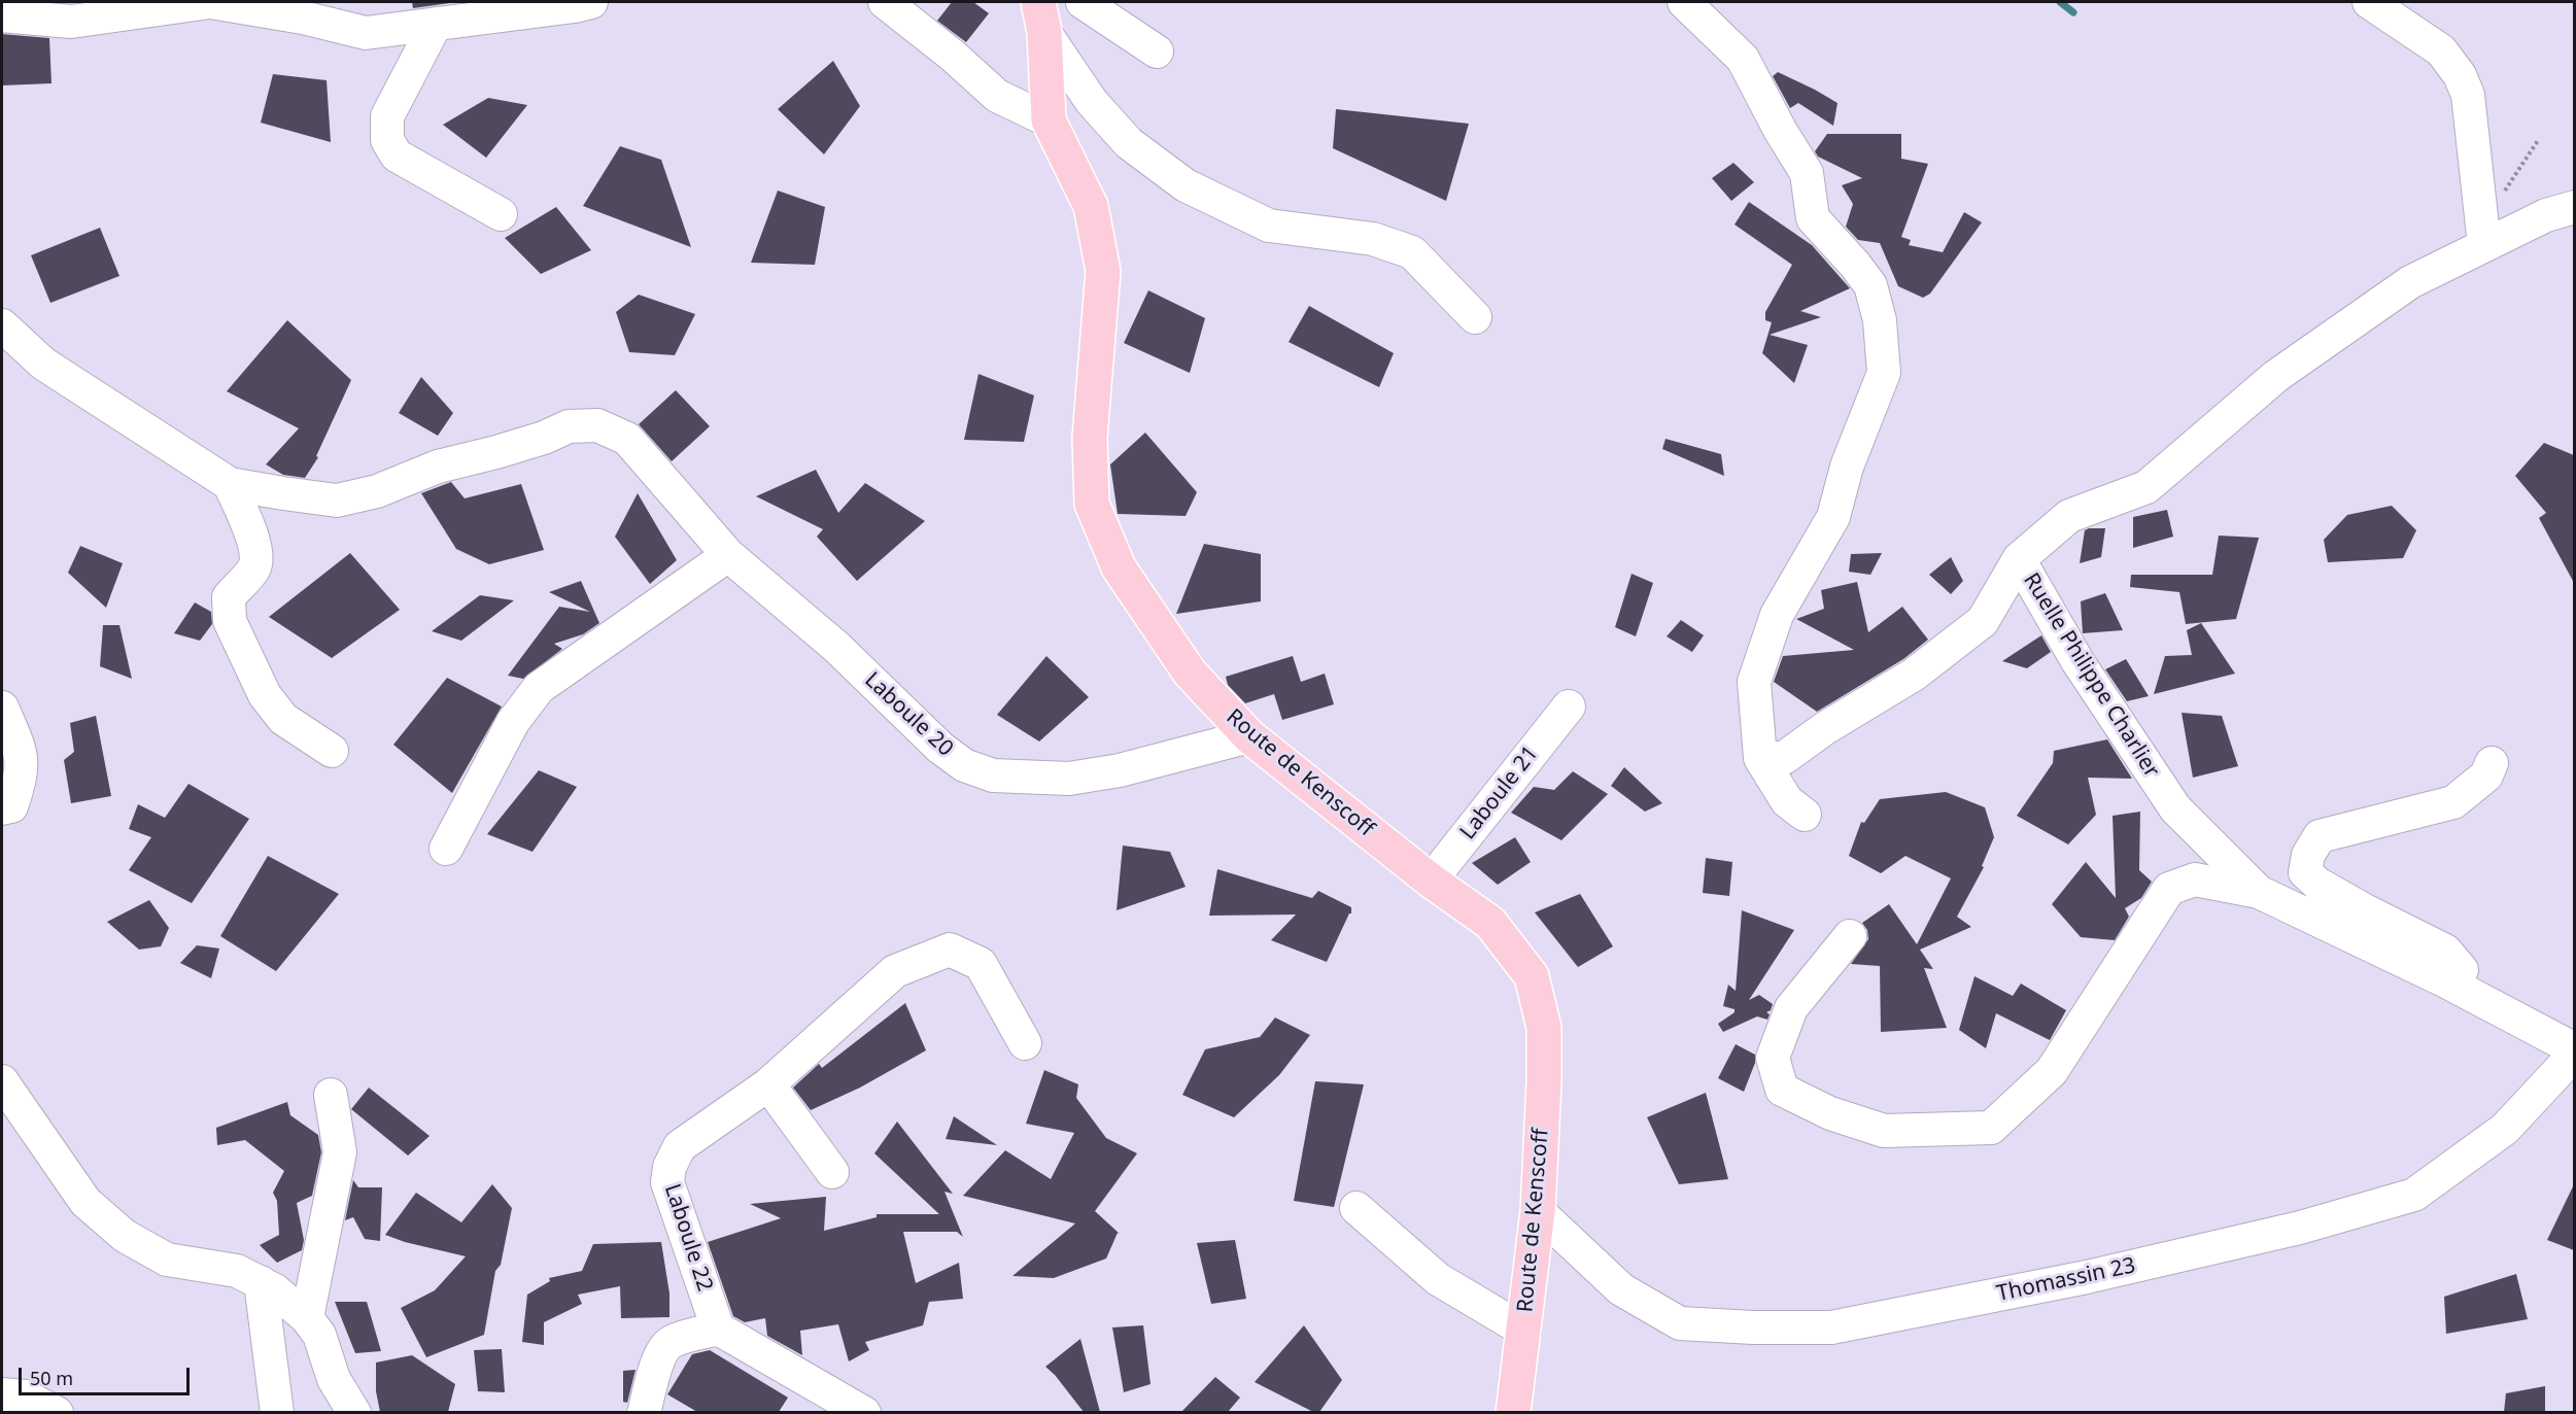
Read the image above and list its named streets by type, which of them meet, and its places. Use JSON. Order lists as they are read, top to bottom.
{
  "streets": {
    "main road": ["Route de Kenscoff"],
    "street": [
      "Ruelle Philippe Charlier",
      "Laboule 20",
      "Laboule 21",
      "Laboule 22",
      "Thomassin 23"
    ]
  },
  "crossings": [
    ["Ruelle Philippe Charlier", "Thomassin 23"],
    ["Laboule 20", "Route de Kenscoff"],
    ["Route de Kenscoff", "Laboule 21"],
    ["Route de Kenscoff", "Thomassin 23"]
  ],
  "scale_bar": "50 m"
}
